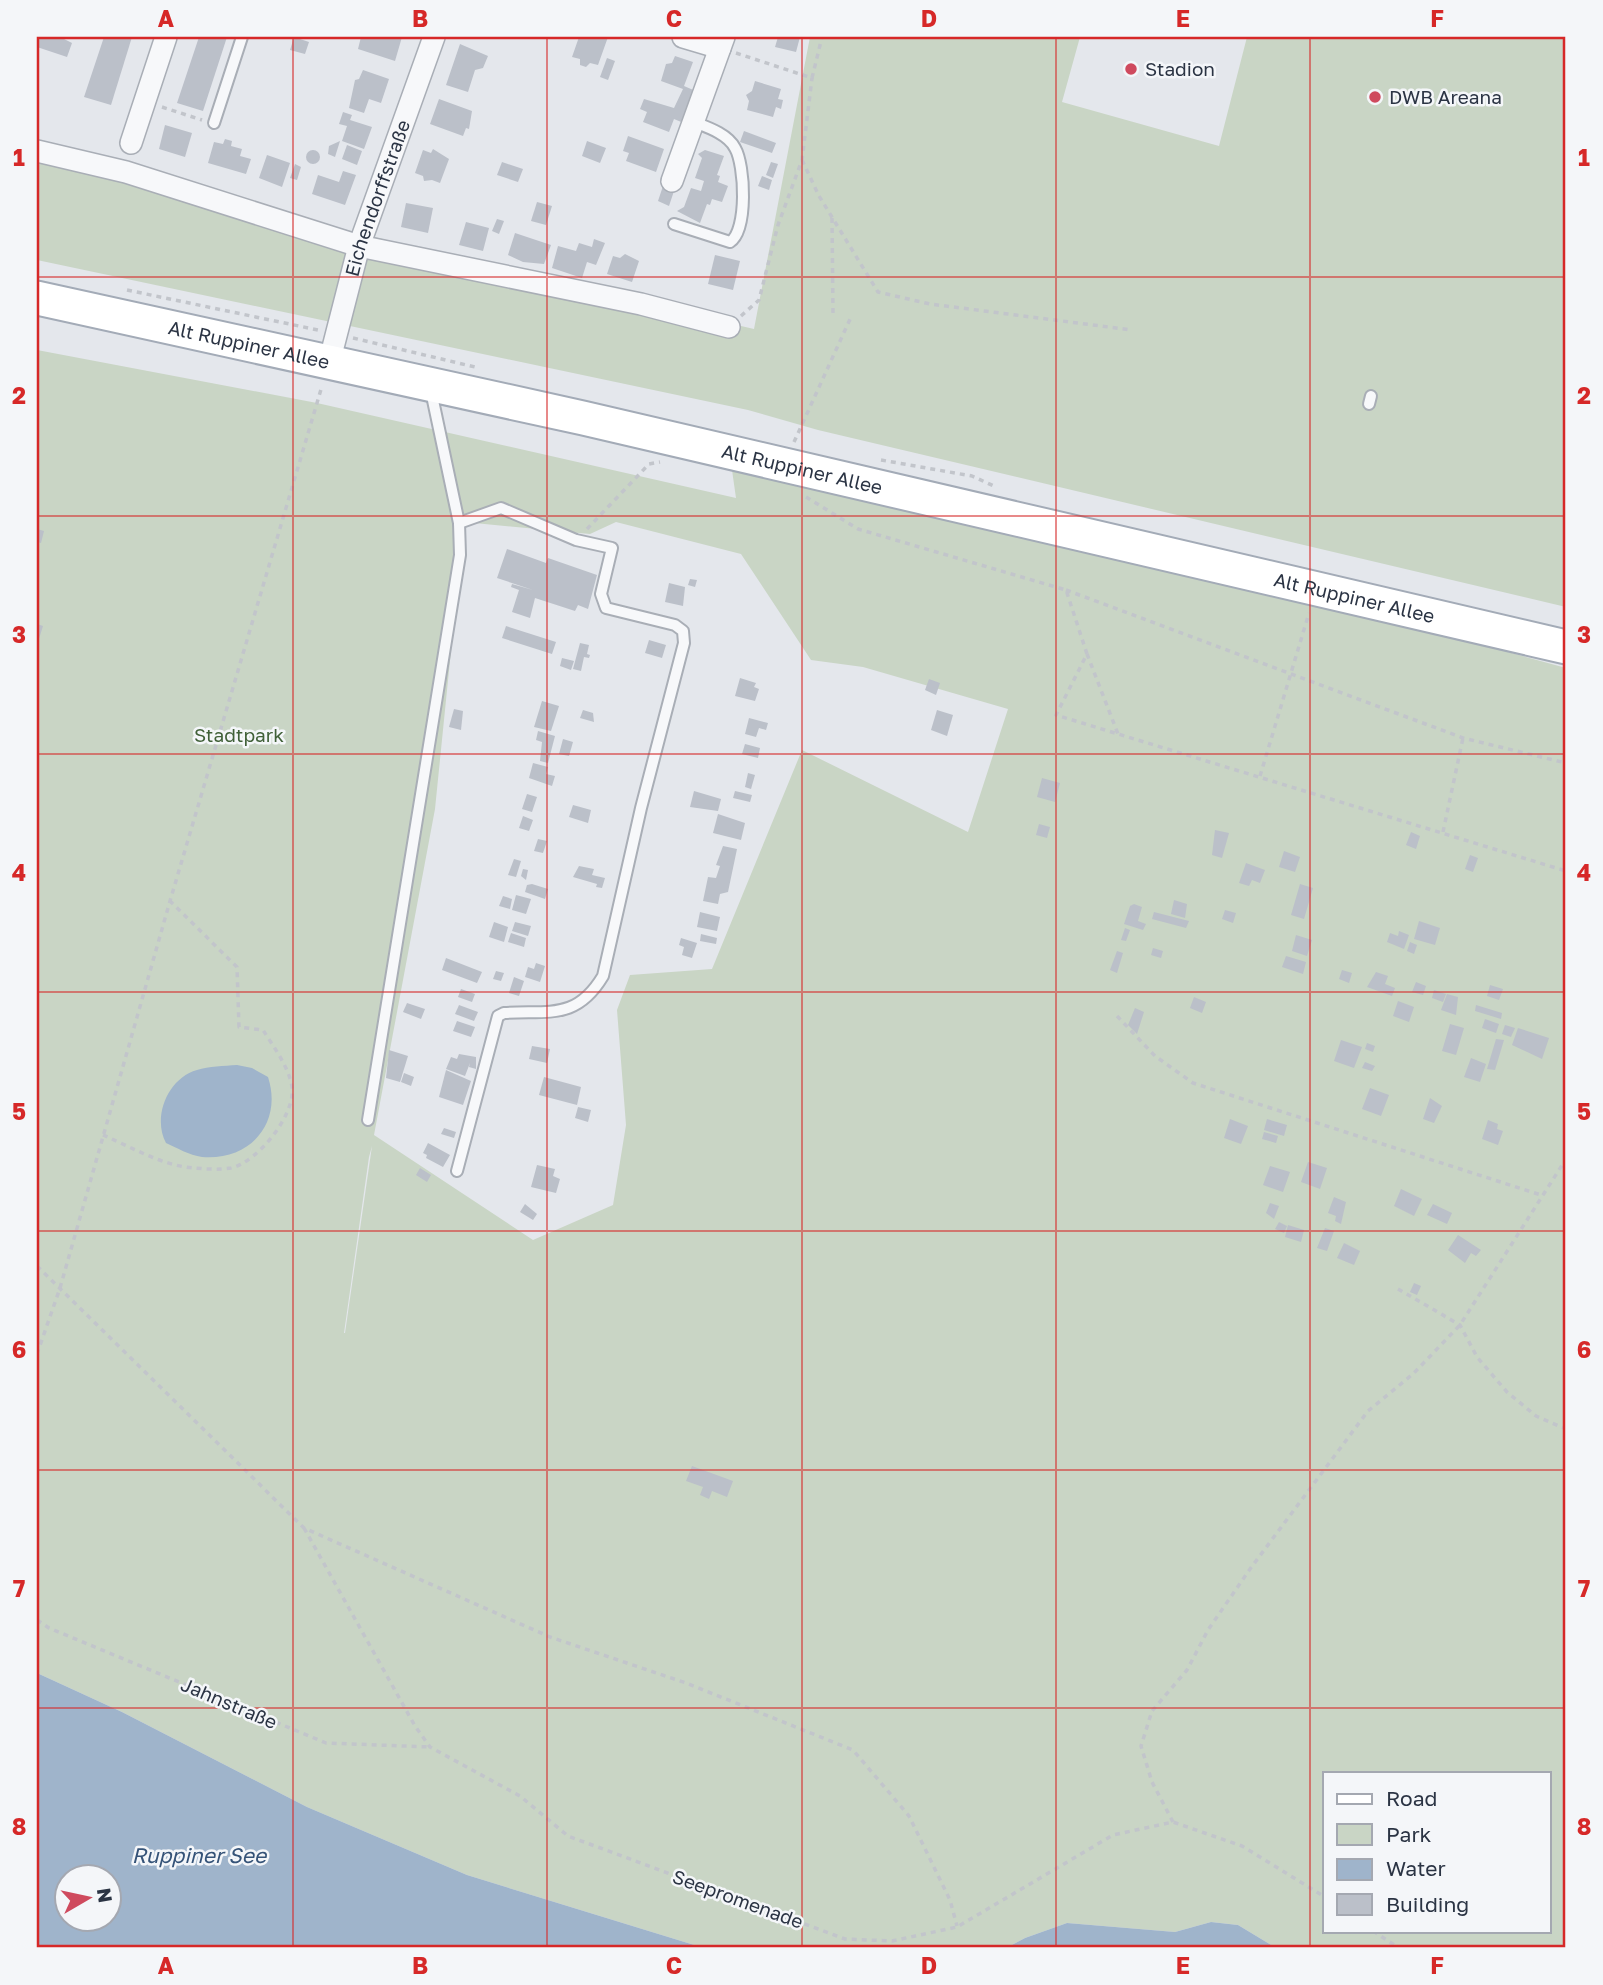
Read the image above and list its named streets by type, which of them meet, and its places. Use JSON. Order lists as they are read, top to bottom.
{
  "streets": {
    "main road": ["Alt Ruppiner Allee"],
    "street": ["Eichendorffstraße"],
    "path": ["Jahnstraße", "Seepromenade"]
  },
  "crossings": [
    ["Eichendorffstraße", "Alt Ruppiner Allee"],
    ["Jahnstraße", "Seepromenade"]
  ],
  "water": ["Ruppiner See"],
  "parks": ["Stadtpark"],
  "places": ["Stadion", "DWB Areana"],
  "legend": [
    "Road",
    "Park",
    "Water",
    "Building"
  ],
  "north": "right",
  "grid": {
    "columns": [
      "A",
      "B",
      "C",
      "D",
      "E",
      "F"
    ],
    "rows": [
      "1",
      "2",
      "3",
      "4",
      "5",
      "6",
      "7",
      "8"
    ]
  }
}
